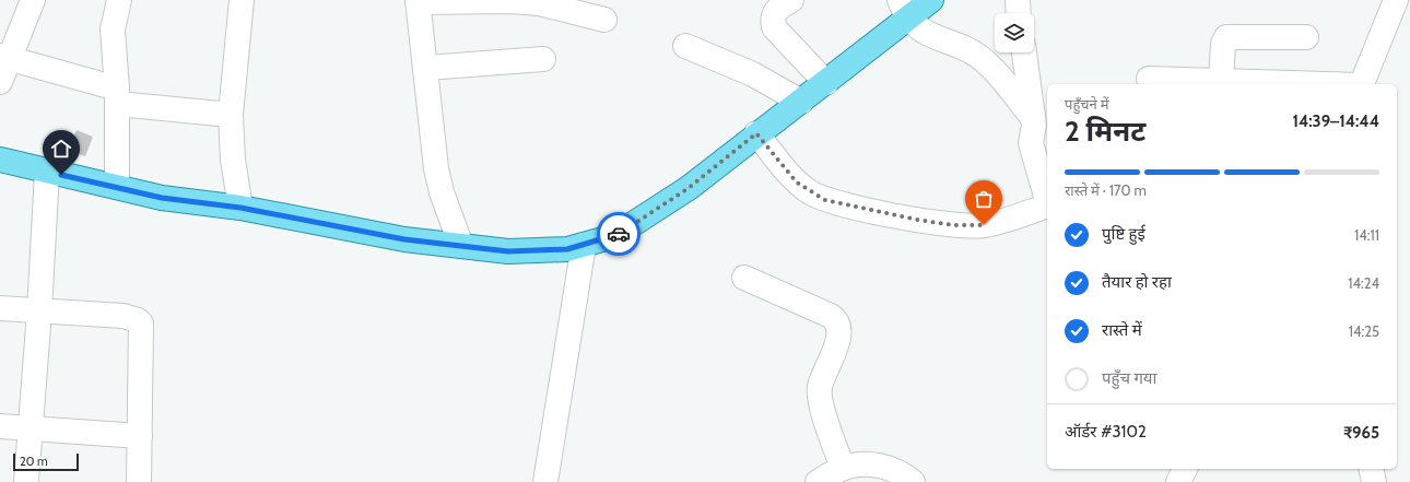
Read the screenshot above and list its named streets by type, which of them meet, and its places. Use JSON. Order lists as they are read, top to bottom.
{
  "scale_bar": "20 m",
  "page": {
    "heading": ["2 मिनट", "पहुँचने में", "14:39–14:44"],
    "panel": ["ऑर्डर #3102", "₹965"],
    "bar": "रास्ते में · 170 m",
    "list": [
      ["पुष्टि हुई", "14:11"],
      ["तैयार हो रहा", "14:24"],
      ["रास्ते में", "14:25"],
      "पहुँच गया"
    ],
    "scale": "20 m"
  }
}
